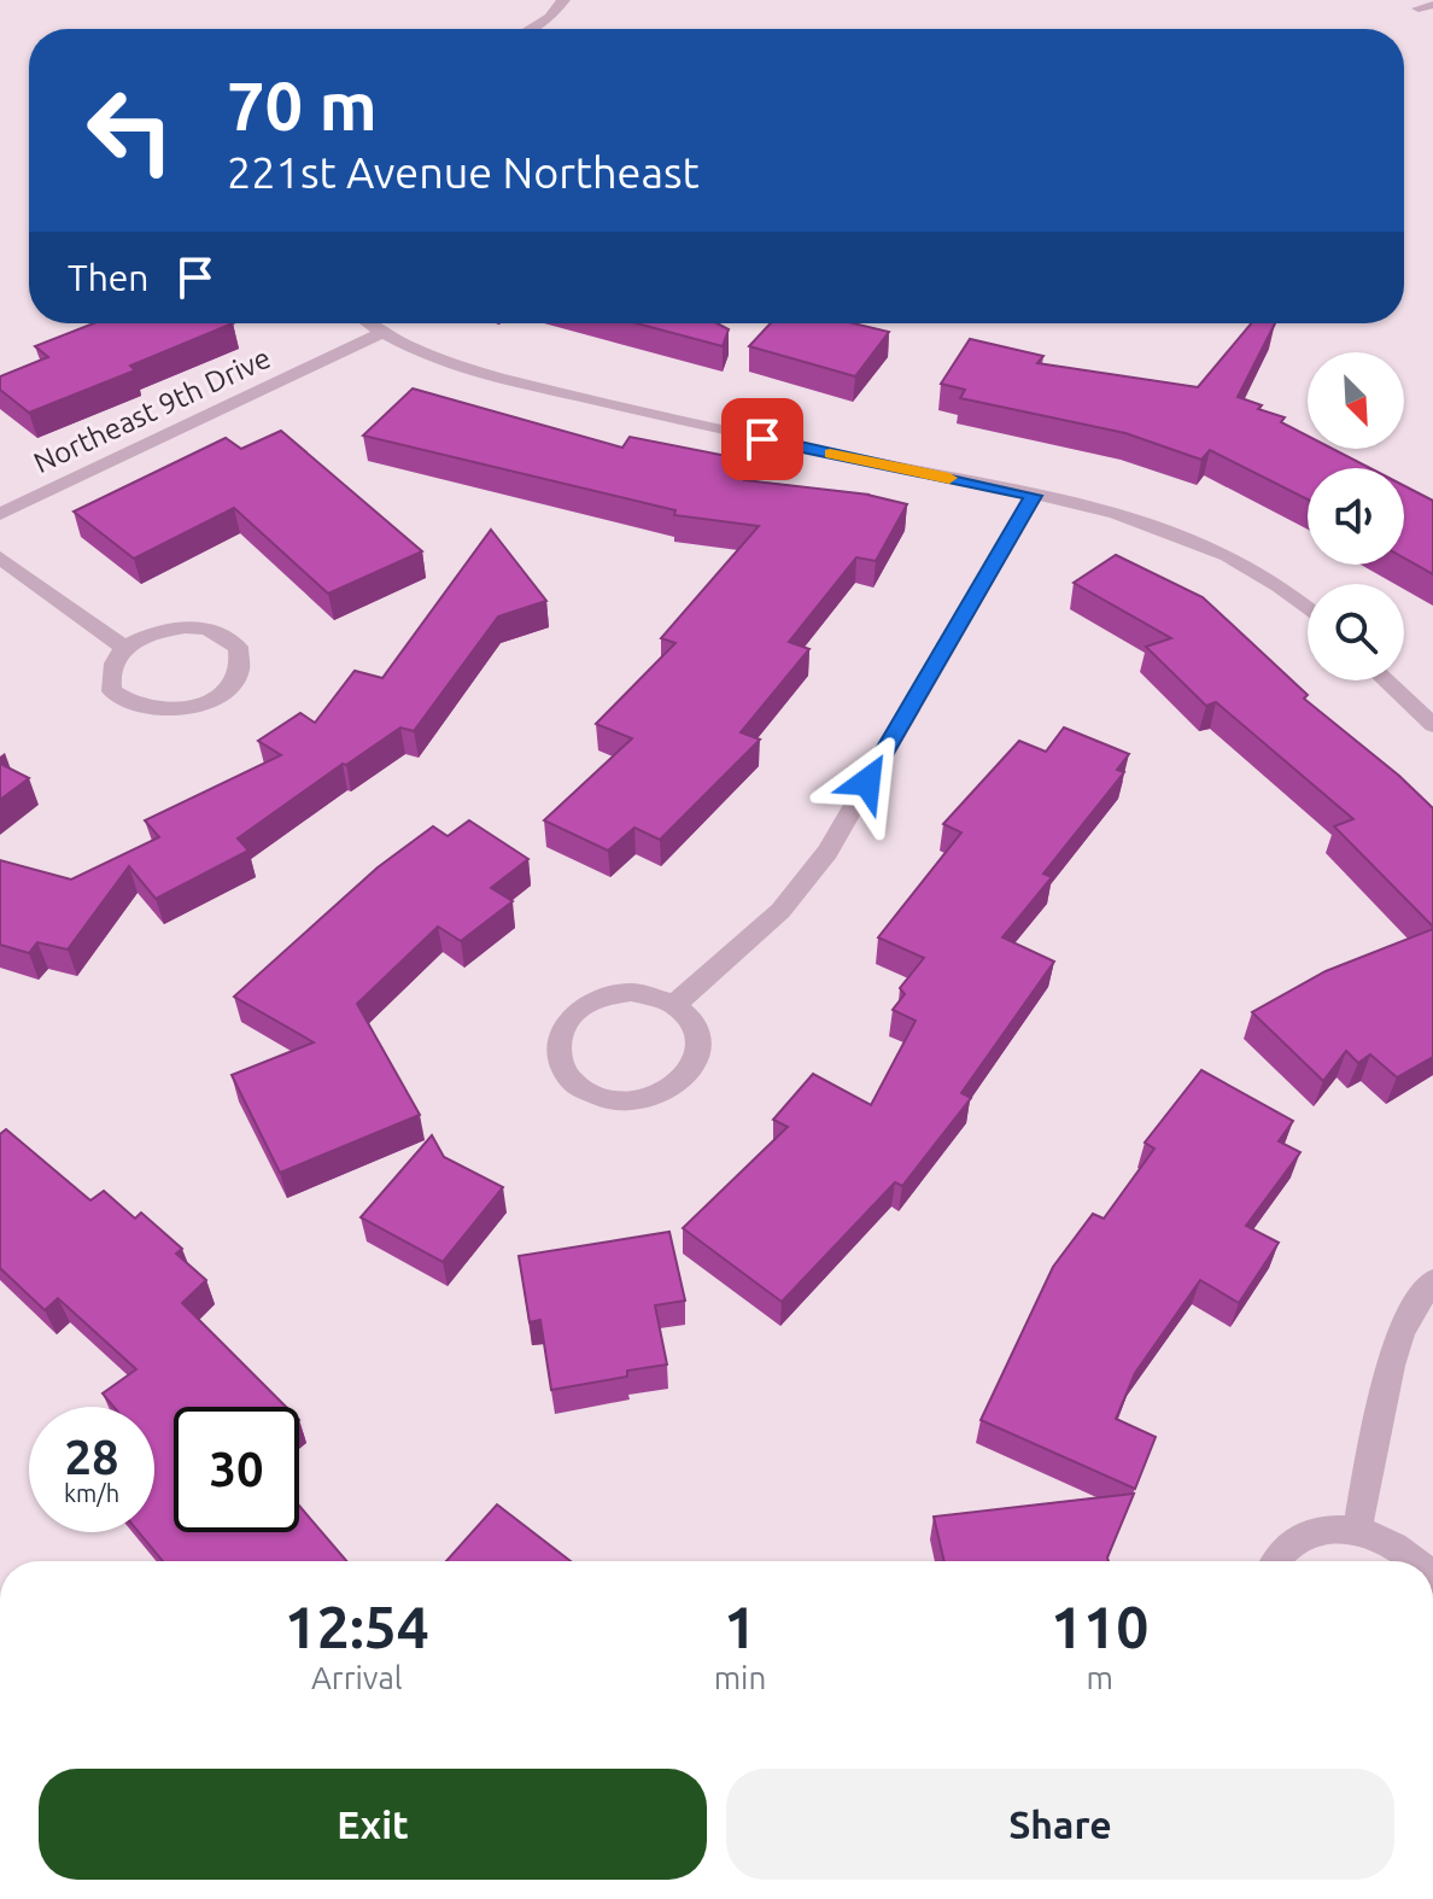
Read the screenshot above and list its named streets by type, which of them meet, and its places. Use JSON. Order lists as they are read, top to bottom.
{
  "streets": {
    "street": ["Northeast 9th Drive"]
  },
  "north": "bottom right",
  "page": {
    "turn": ["70 m", "221st Avenue Northeast"],
    "then": "Then",
    "speed": "28 km/h",
    "limit": "30",
    "eta": [
      "12:54",
      "Arrival",
      "1",
      "min",
      "110",
      "m"
    ],
    "buttons": ["Exit", "Share"]
  }
}
